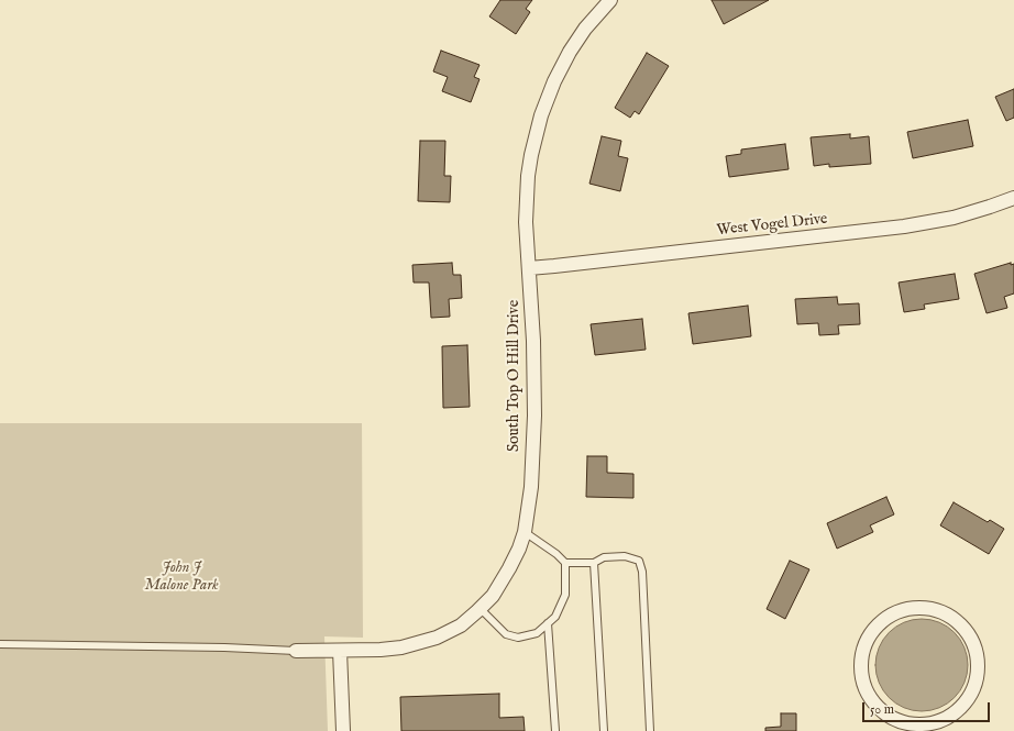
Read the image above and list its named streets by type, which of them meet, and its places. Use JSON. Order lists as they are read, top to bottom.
{
  "streets": {
    "street": ["West Vogel Drive", "South Top O Hill Drive"]
  },
  "crossings": [
    ["West Vogel Drive", "South Top O Hill Drive"]
  ],
  "parks": ["John J Malone Park"],
  "scale_bar": "50 m"
}
